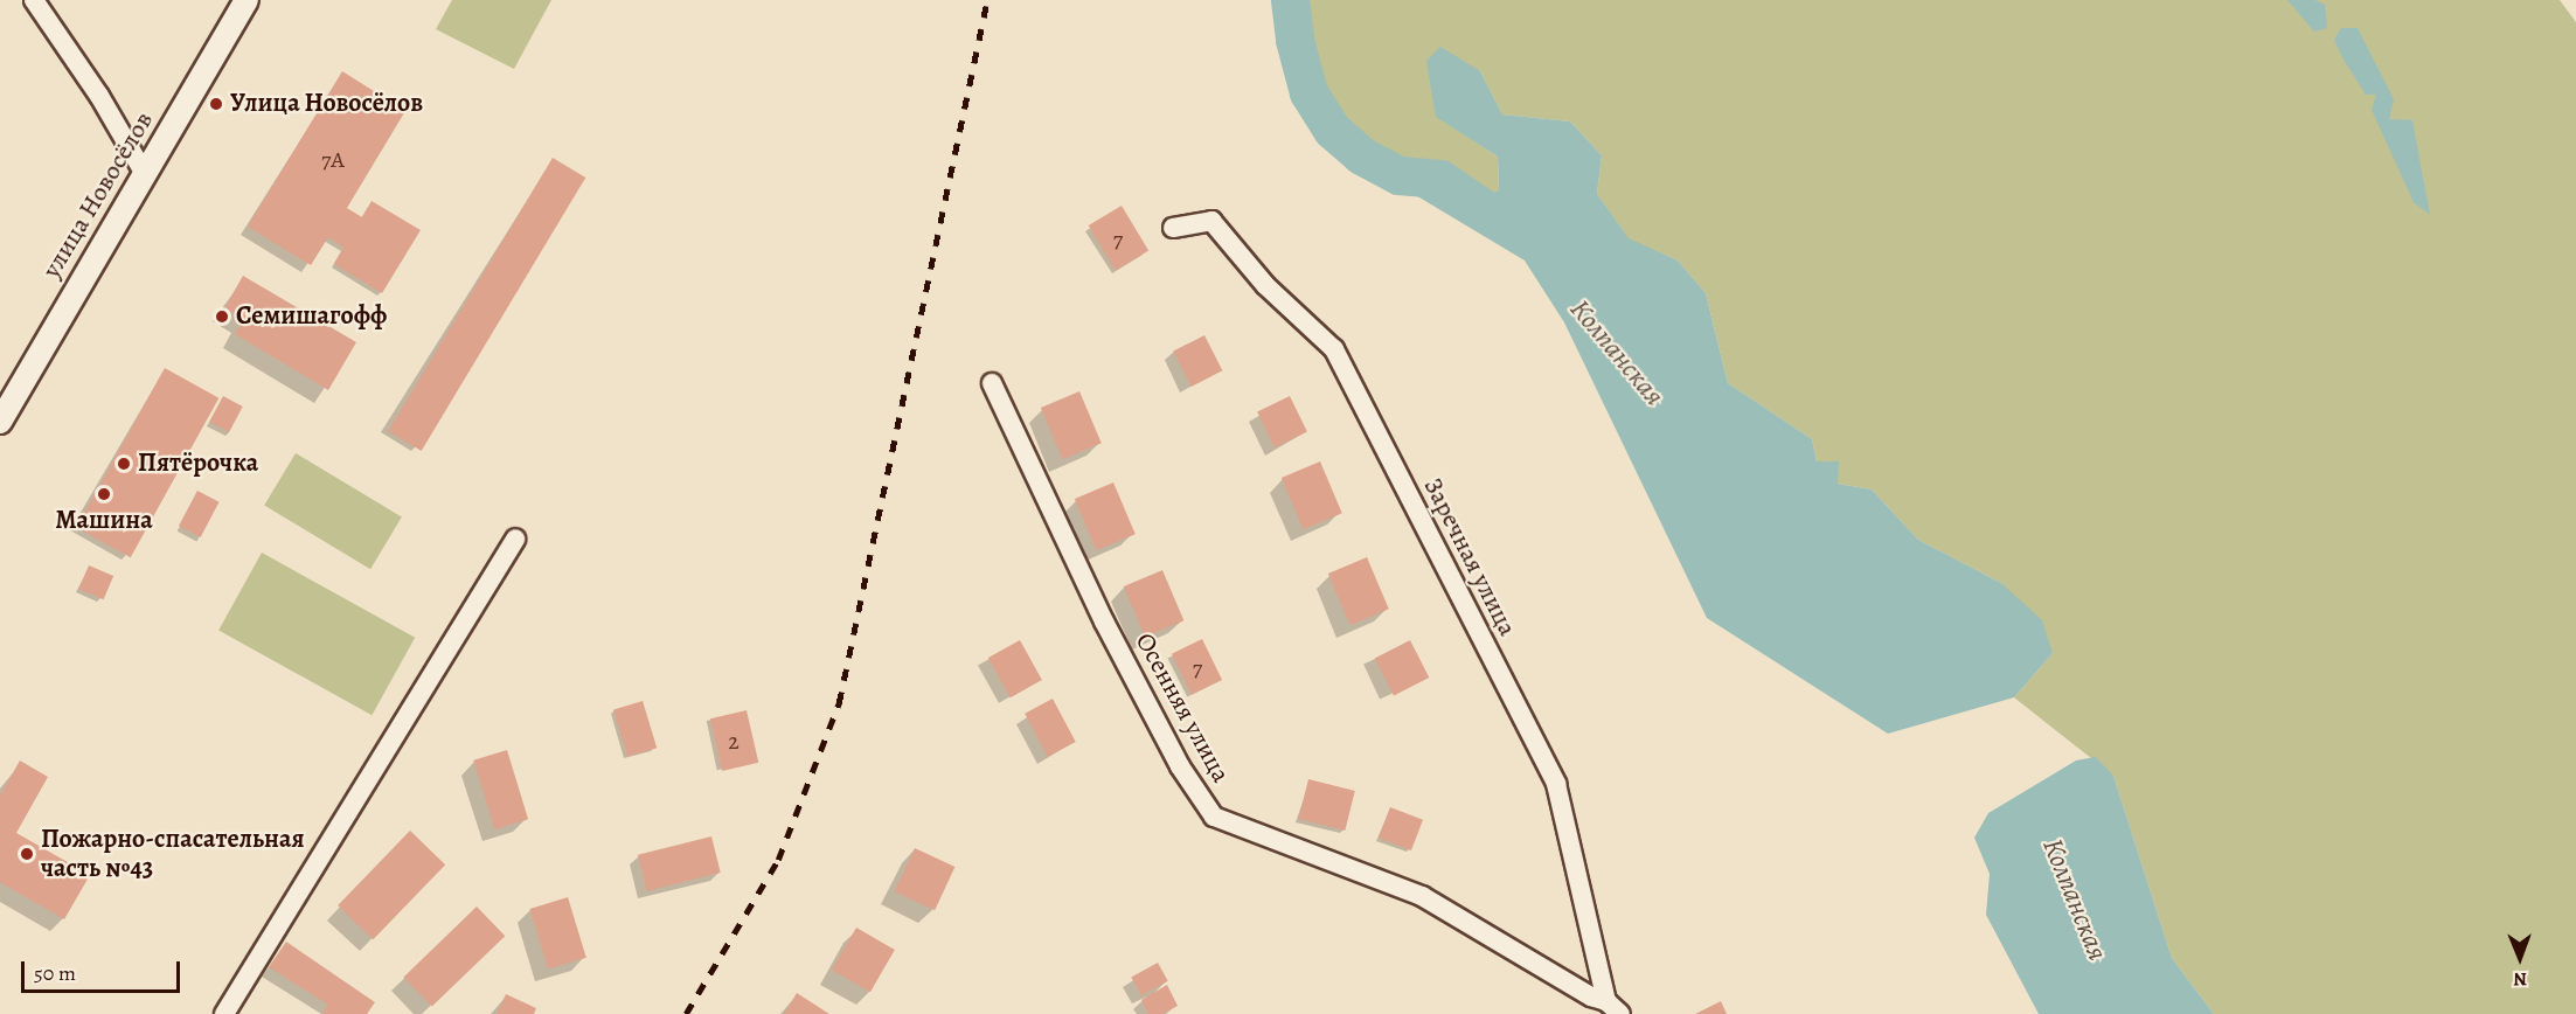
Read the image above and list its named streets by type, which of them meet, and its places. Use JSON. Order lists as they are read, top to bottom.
{
  "streets": {
    "street": ["улица Новосёлов", "Заречная улица", "Осенняя улица"]
  },
  "crossings": [
    ["Заречная улица", "Осенняя улица"]
  ],
  "water": ["Колпанская"],
  "places": [
    "Улица Новосёлов",
    "Семишагофф",
    "Пятёрочка",
    "Машина",
    "Пожарно-спасательная часть №43"
  ],
  "house_numbers": [
    "7А",
    "7",
    "7",
    "2"
  ],
  "scale_bar": "50 m",
  "north": "bottom"
}
